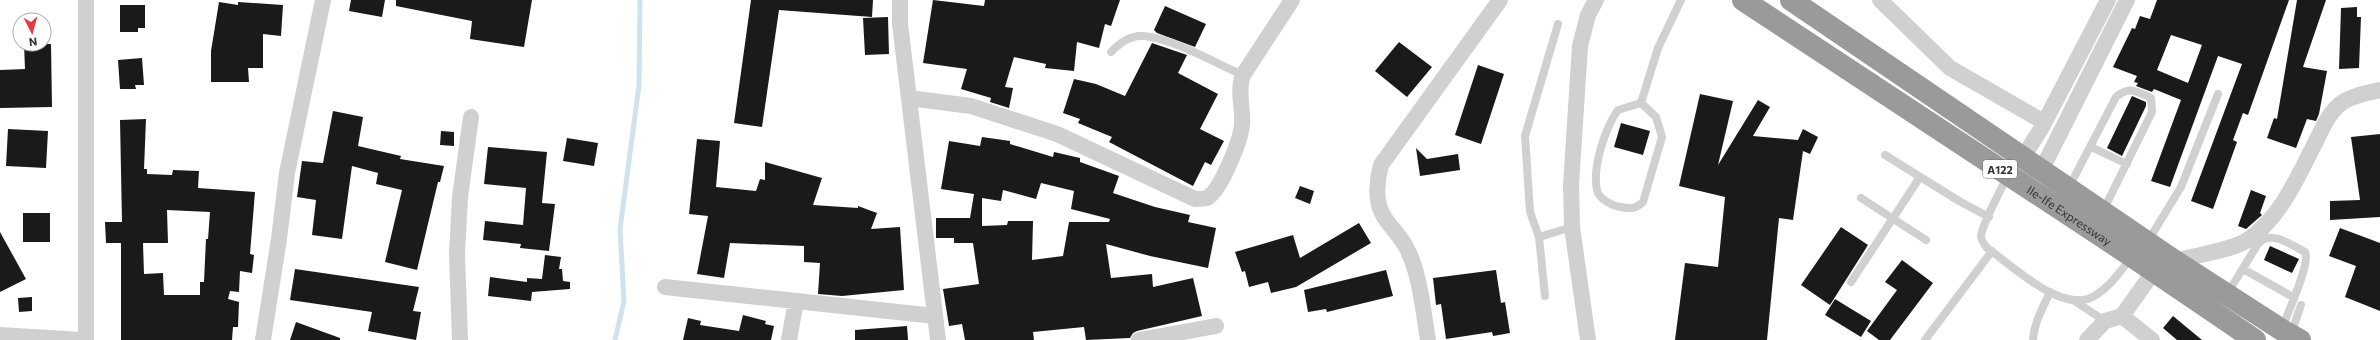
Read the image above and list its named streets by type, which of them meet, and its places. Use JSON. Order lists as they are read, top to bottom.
{
  "streets": {
    "highway": ["A122", "Ile-Ife Expressway"]
  },
  "north": "bottom"
}
